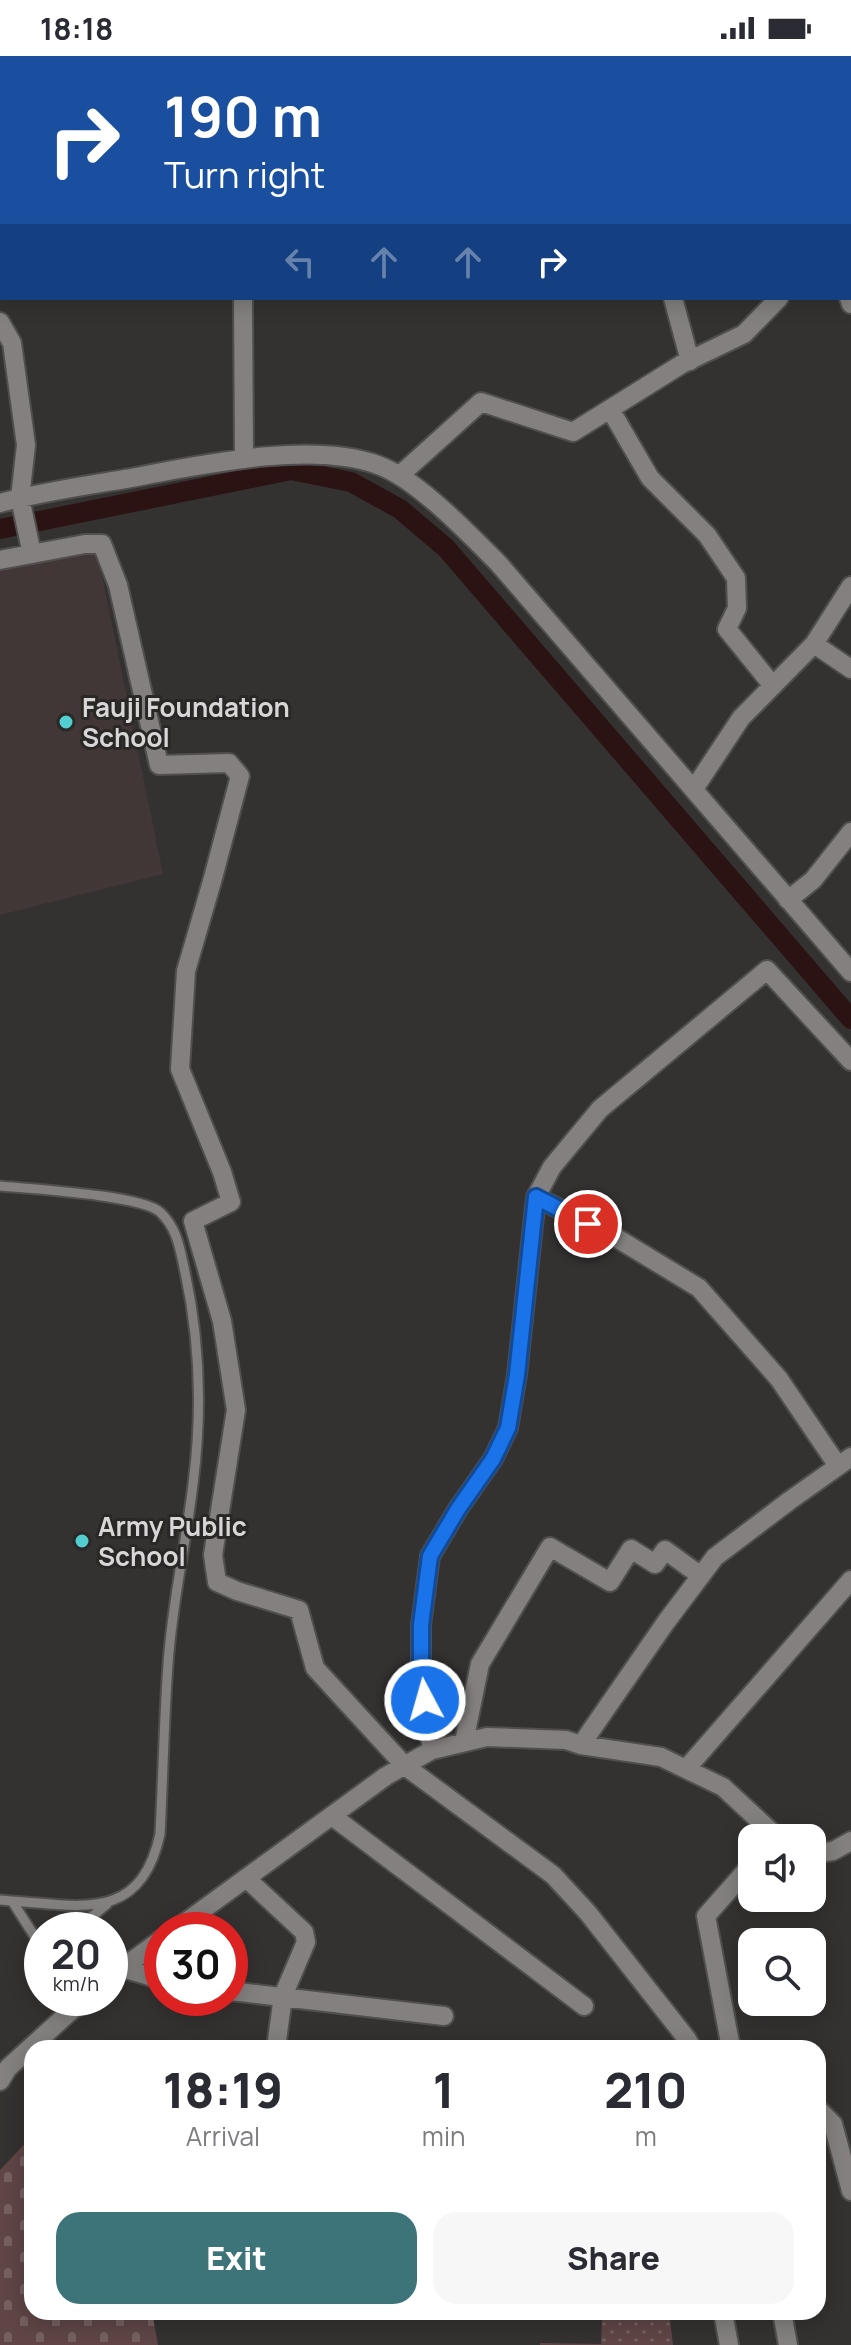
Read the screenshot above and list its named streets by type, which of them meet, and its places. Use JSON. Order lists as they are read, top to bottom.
{
  "places": ["Fauji Foundation School", "Army Public School"],
  "page": {
    "status": "18:18",
    "turn": ["190 m", "Turn right"],
    "speed": "20 km/h",
    "limit": "30",
    "eta": [
      "18:19",
      "Arrival",
      "1",
      "min",
      "210",
      "m"
    ],
    "buttons": ["Exit", "Share"]
  }
}
